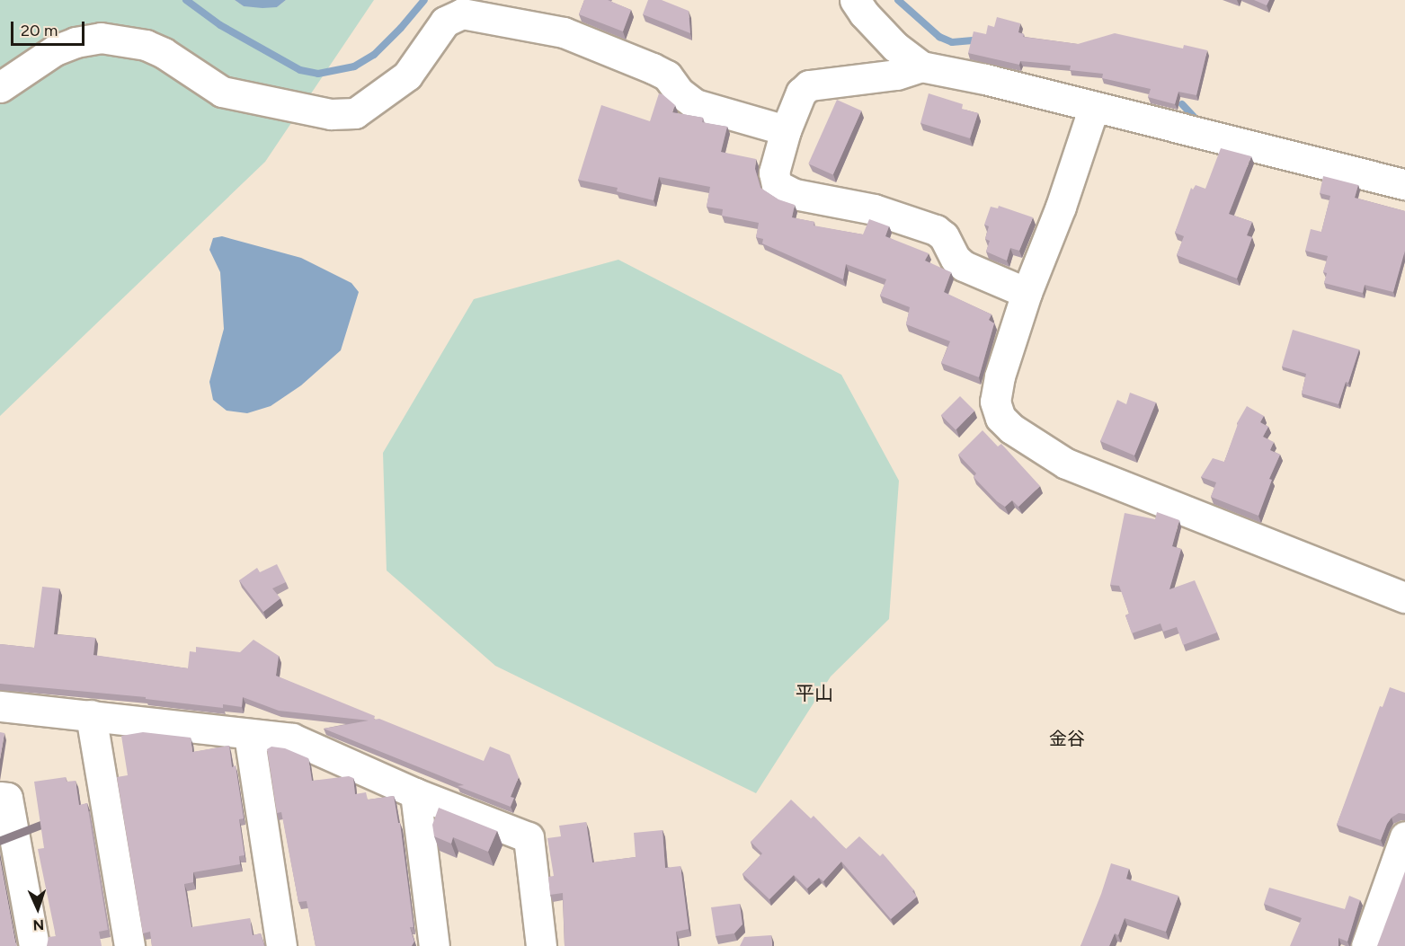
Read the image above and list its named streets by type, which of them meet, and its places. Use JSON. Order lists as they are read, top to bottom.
{
  "districts": ["平山", "金谷"],
  "scale_bar": "20 m",
  "north": "bottom"
}
